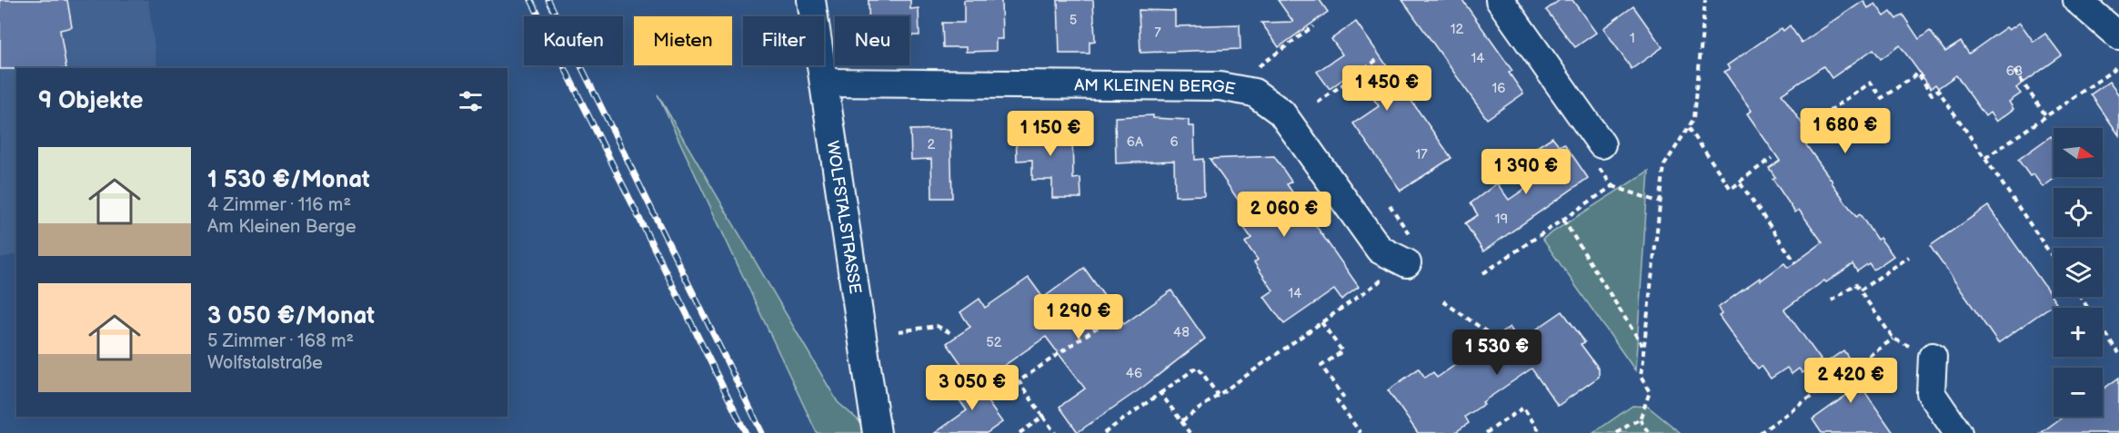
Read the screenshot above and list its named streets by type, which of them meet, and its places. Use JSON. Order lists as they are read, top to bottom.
{
  "streets": {
    "street": ["AM KLEINEN BERGE", "WOLFSTALSTRASSE"]
  },
  "crossings": [
    ["AM KLEINEN BERGE", "WOLFSTALSTRASSE"]
  ],
  "house_numbers": [
    "5",
    "12",
    "7",
    "1",
    "14",
    "63",
    "16",
    "6A",
    "6",
    "2",
    "17",
    "19",
    "14",
    "48",
    "52",
    "46"
  ],
  "north": "right",
  "page": {
    "chip": [
      "Kaufen",
      "Mieten",
      "Filter",
      "Neu"
    ],
    "price": [
      "1 450 €",
      "1 680 €",
      "1 150 €",
      "1 390 €",
      "2 060 €",
      "1 290 €",
      "1 530 €",
      "2 420 €",
      "3 050 €"
    ],
    "heading": "9 Objekte",
    "map_buttons": ["+", "−"],
    "list": [
      {
        "name": "1 530 €/Monat",
        "note": "4 Zimmer · 116 m² · Am Kleinen Berge"
      },
      {
        "name": "3 050 €/Monat",
        "note": "5 Zimmer · 168 m² · Wolfstalstraße"
      }
    ]
  }
}
